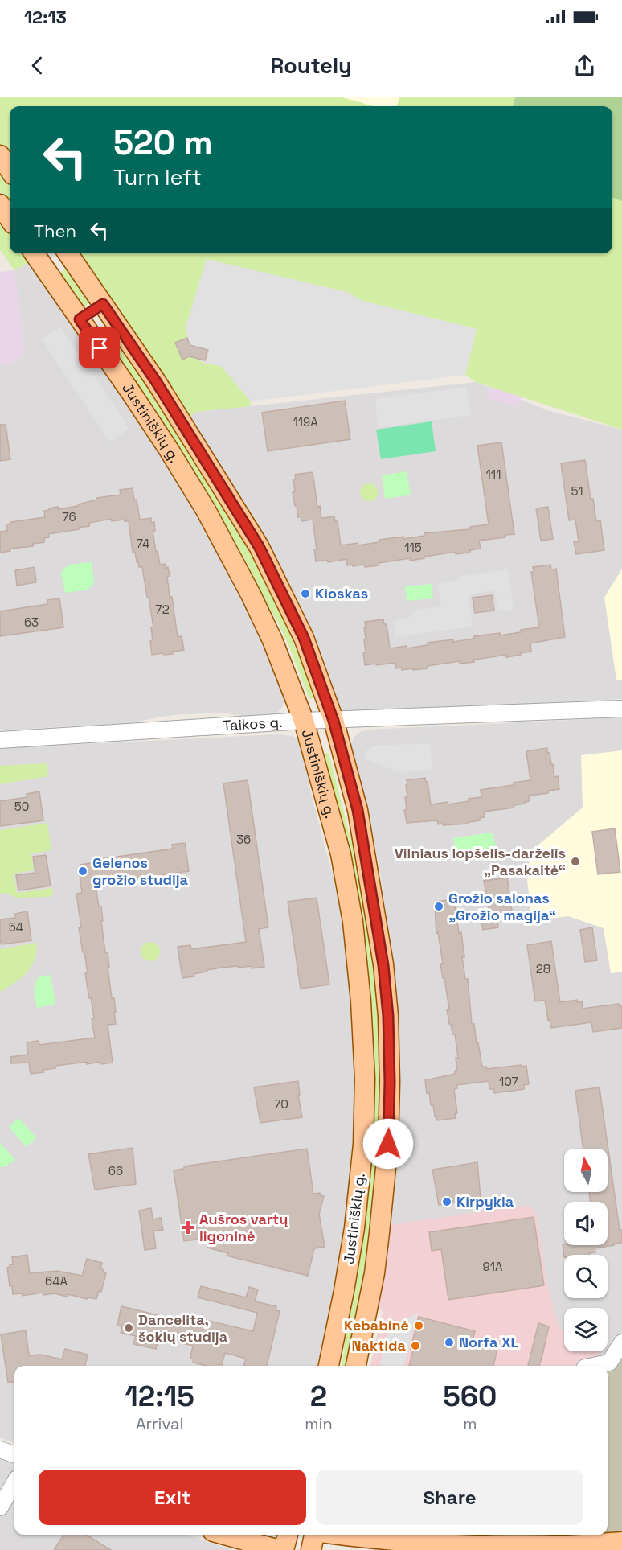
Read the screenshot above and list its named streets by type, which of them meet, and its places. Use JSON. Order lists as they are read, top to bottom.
{
  "streets": {
    "main road": ["Justiniškių g."],
    "street": ["Taikos g."]
  },
  "crossings": [
    ["Justiniškių g.", "Taikos g."]
  ],
  "places": {
    "other": [
      "Kioskas",
      "Vilniaus lopšelis-darželis „Pasakaitė“",
      "Gelenos grožio studija",
      "Grožio salonas „Grožio magija“",
      "Kirpykla",
      "Kebabinė",
      "Dancelita, šokių studija",
      "Norfa XL",
      "Naktida"
    ],
    "health": ["Aušros vartų ligoninė"]
  },
  "house_numbers": [
    "119A",
    "111",
    "51",
    "76",
    "74",
    "115",
    "72",
    "63",
    "50",
    "36",
    "54",
    "28",
    "107",
    "70",
    "66",
    "91A",
    "64A"
  ],
  "north": "top",
  "page": {
    "status": "12:13",
    "header": "Routely",
    "turn": ["520 m", "Turn left"],
    "then": "Then",
    "eta": [
      "12:15",
      "Arrival",
      "2",
      "min",
      "560",
      "m"
    ],
    "buttons": ["Exit", "Share"]
  }
}
